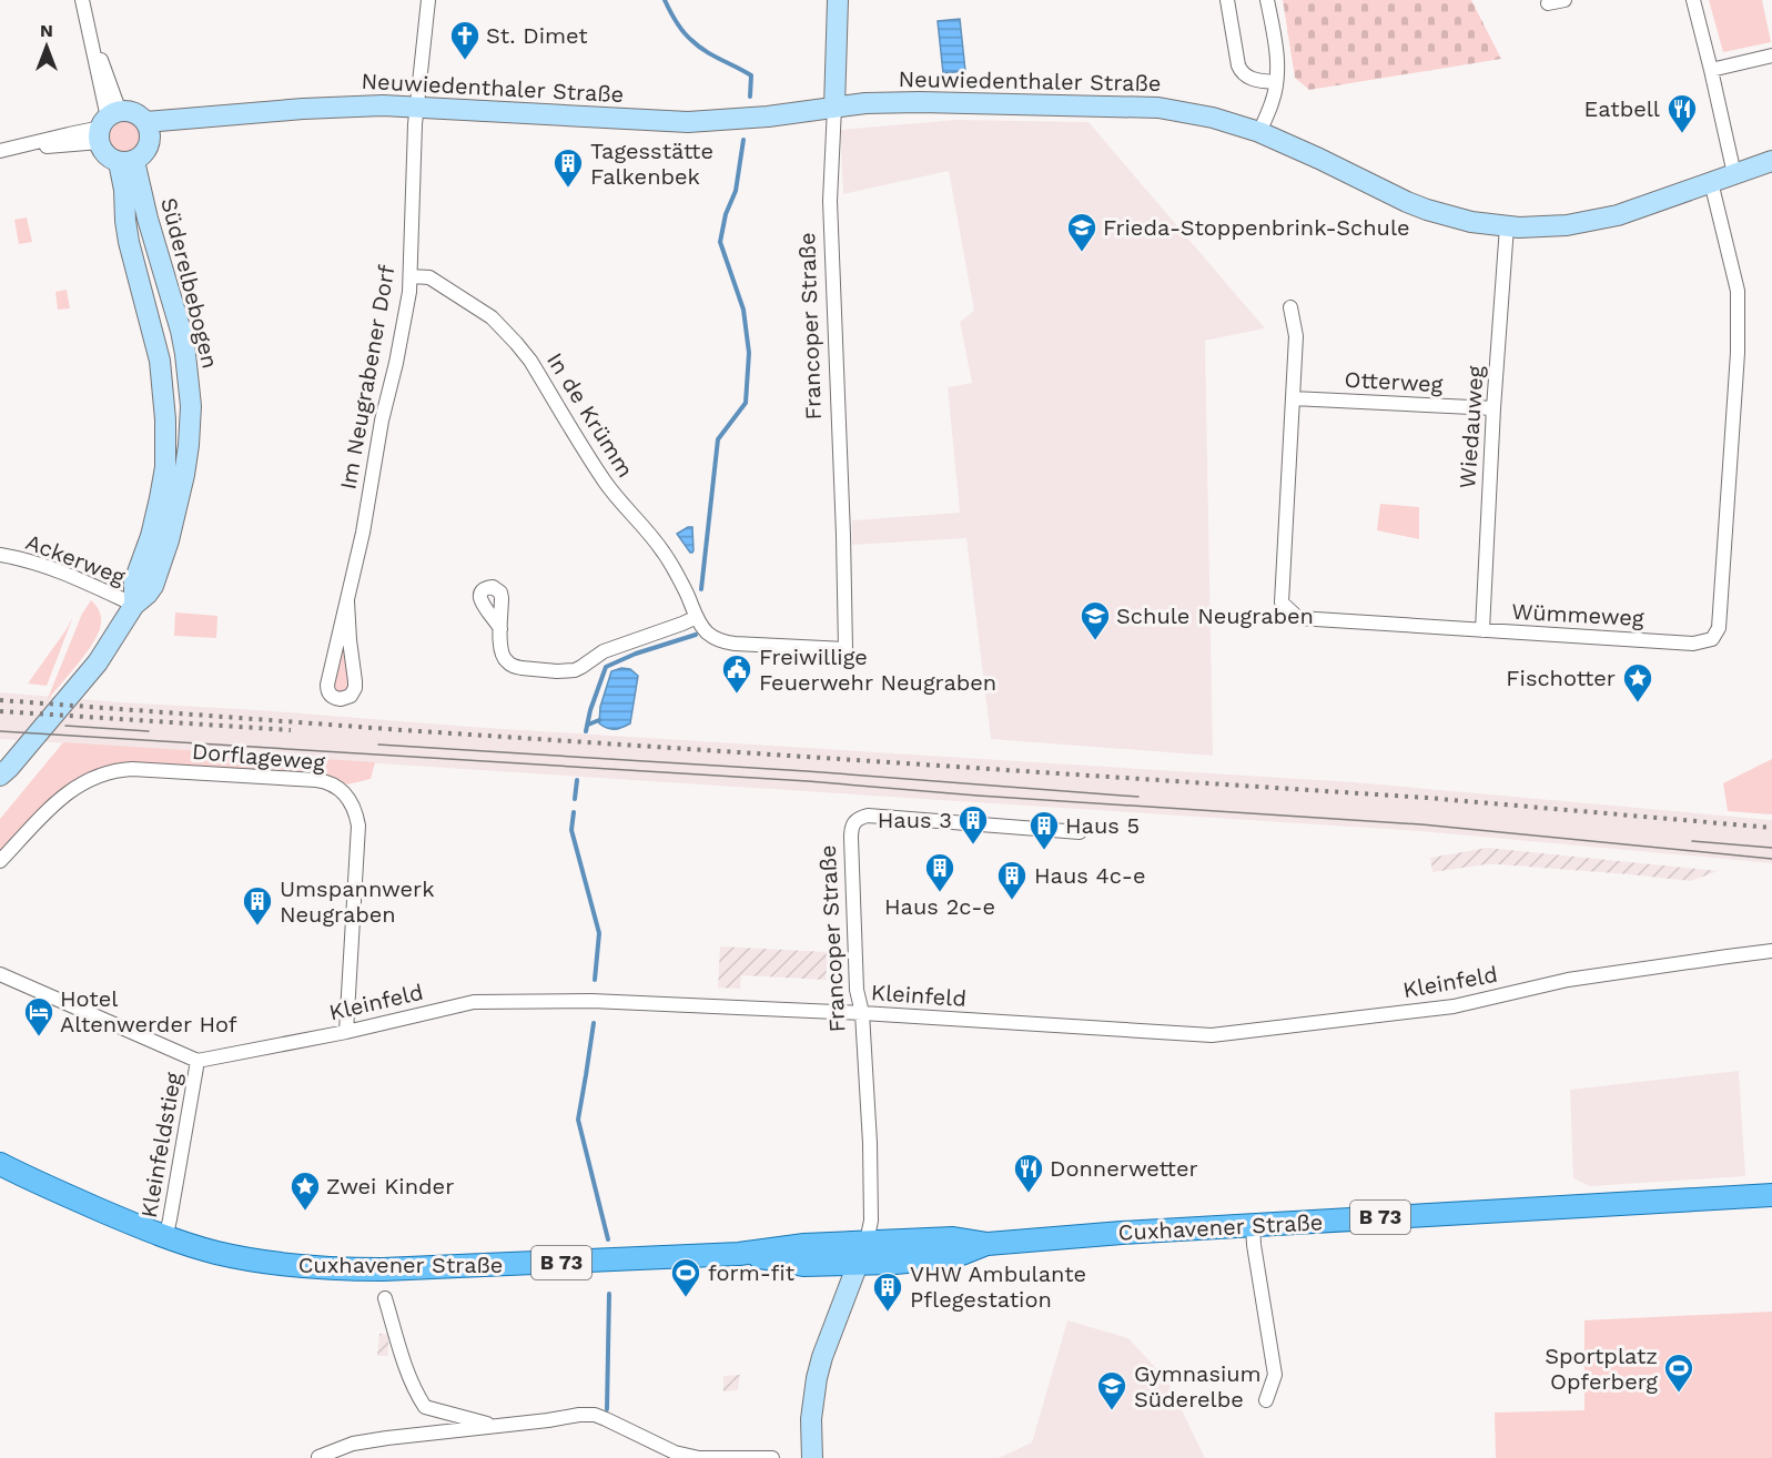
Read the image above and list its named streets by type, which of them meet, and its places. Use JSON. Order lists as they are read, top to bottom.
{
  "streets": {
    "main road": [
      "Neuwiedenthaler Straße",
      "Süderelbebogen",
      "Francoper Straße",
      "B 73",
      "Cuxhavener Straße"
    ],
    "street": [
      "Im Neugrabener Dorf",
      "Otterweg",
      "In de Krümm",
      "Wiedauweg",
      "Ackerweg",
      "Wümmeweg",
      "Dorflageweg",
      "Kleinfeld",
      "Kleinfeldstieg"
    ]
  },
  "crossings": [
    ["Neuwiedenthaler Straße", "Süderelbebogen"],
    ["Neuwiedenthaler Straße", "Francoper Straße"],
    ["Neuwiedenthaler Straße", "Im Neugrabener Dorf"],
    ["Neuwiedenthaler Straße", "Wiedauweg"],
    ["Neuwiedenthaler Straße", "Wümmeweg"],
    ["Süderelbebogen", "Ackerweg"],
    ["Francoper Straße", "In de Krümm"],
    ["Francoper Straße", "Kleinfeld"],
    ["Francoper Straße", "Cuxhavener Straße"],
    ["Im Neugrabener Dorf", "In de Krümm"],
    ["Otterweg", "Wiedauweg"],
    ["Otterweg", "Wümmeweg"],
    ["Wiedauweg", "Wümmeweg"],
    ["Dorflageweg", "Kleinfeld"],
    ["Kleinfeld", "Kleinfeldstieg"],
    ["Kleinfeldstieg", "Cuxhavener Straße"]
  ],
  "places": {
    "church": ["St. Dimet"],
    "restaurant": ["Eatbell", "Donnerwetter"],
    "building": [
      "Tagesstätte Falkenbek",
      "Haus 3",
      "Haus 5",
      "Haus 2c-e",
      "Haus 4c-e",
      "Umspannwerk Neugraben",
      "VHW Ambulante Pflegestation"
    ],
    "school or university": ["Frieda-Stoppenbrink-Schule", "Schule Neugraben", "Gymnasium Süderelbe"],
    "public building": ["Freiwillige Feuerwehr Neugraben"],
    "place": ["Fischotter", "Zwei Kinder"],
    "hotel": ["Hotel Altenwerder Hof"],
    "sports": ["form-fit", "Sportplatz Opferberg"]
  },
  "north": "top"
}
